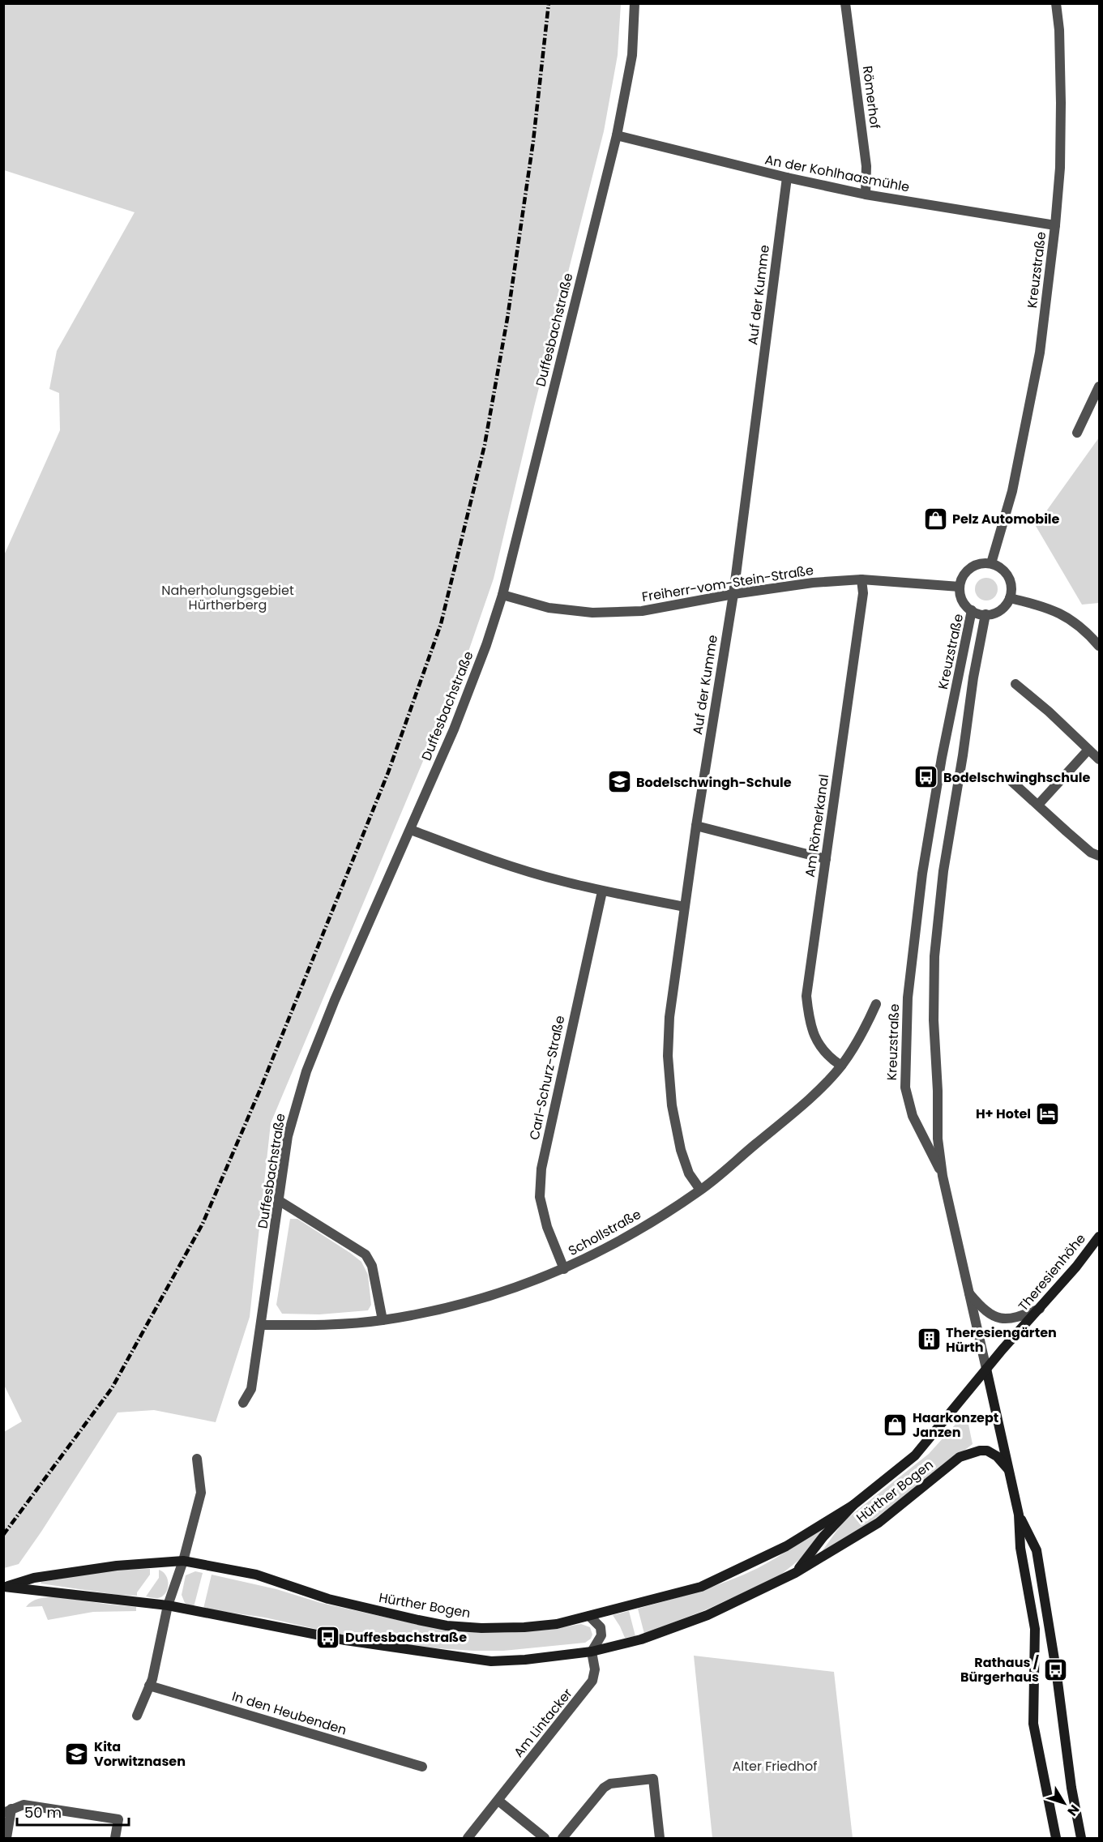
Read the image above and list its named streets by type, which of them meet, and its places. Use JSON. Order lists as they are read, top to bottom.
{
  "streets": {
    "street": [
      "Römerhof",
      "An der Kohlhaasmühle",
      "Kreuzstraße",
      "Auf der Kumme",
      "Duffesbachstraße",
      "Freiherr-vom-Stein-Straße",
      "Am Römerkanal",
      "Carl-Schurz-Straße",
      "Schollstraße",
      "Theresienhöhe",
      "Hürther Bogen",
      "In den Heubenden",
      "Am Lintacker"
    ]
  },
  "crossings": [
    ["Römerhof", "An der Kohlhaasmühle"],
    ["An der Kohlhaasmühle", "Kreuzstraße"],
    ["An der Kohlhaasmühle", "Auf der Kumme"],
    ["An der Kohlhaasmühle", "Duffesbachstraße"],
    ["Kreuzstraße", "Freiherr-vom-Stein-Straße"],
    ["Kreuzstraße", "Theresienhöhe"],
    ["Kreuzstraße", "Hürther Bogen"],
    ["Auf der Kumme", "Freiherr-vom-Stein-Straße"],
    ["Auf der Kumme", "Schollstraße"],
    ["Duffesbachstraße", "Freiherr-vom-Stein-Straße"],
    ["Duffesbachstraße", "Schollstraße"],
    ["Freiherr-vom-Stein-Straße", "Am Römerkanal"],
    ["Am Römerkanal", "Schollstraße"],
    ["Carl-Schurz-Straße", "Schollstraße"],
    ["Theresienhöhe", "Hürther Bogen"],
    ["Hürther Bogen", "Am Lintacker"]
  ],
  "parks": ["Naherholungsgebiet Hürtherberg", "Alter Friedhof"],
  "places": {
    "shop": ["Pelz Automobile", "Haarkonzept Janzen"],
    "bus stop": ["Bodelschwinghschule", "Duffesbachstraße", "Rathaus / Bürgerhaus"],
    "school or university": ["Bodelschwingh-Schule", "Kita Vorwitznasen"],
    "hotel": ["H+ Hotel"],
    "building": ["Theresiengärten Hürth"]
  },
  "scale_bar": "50 m",
  "north": "bottom right"
}
